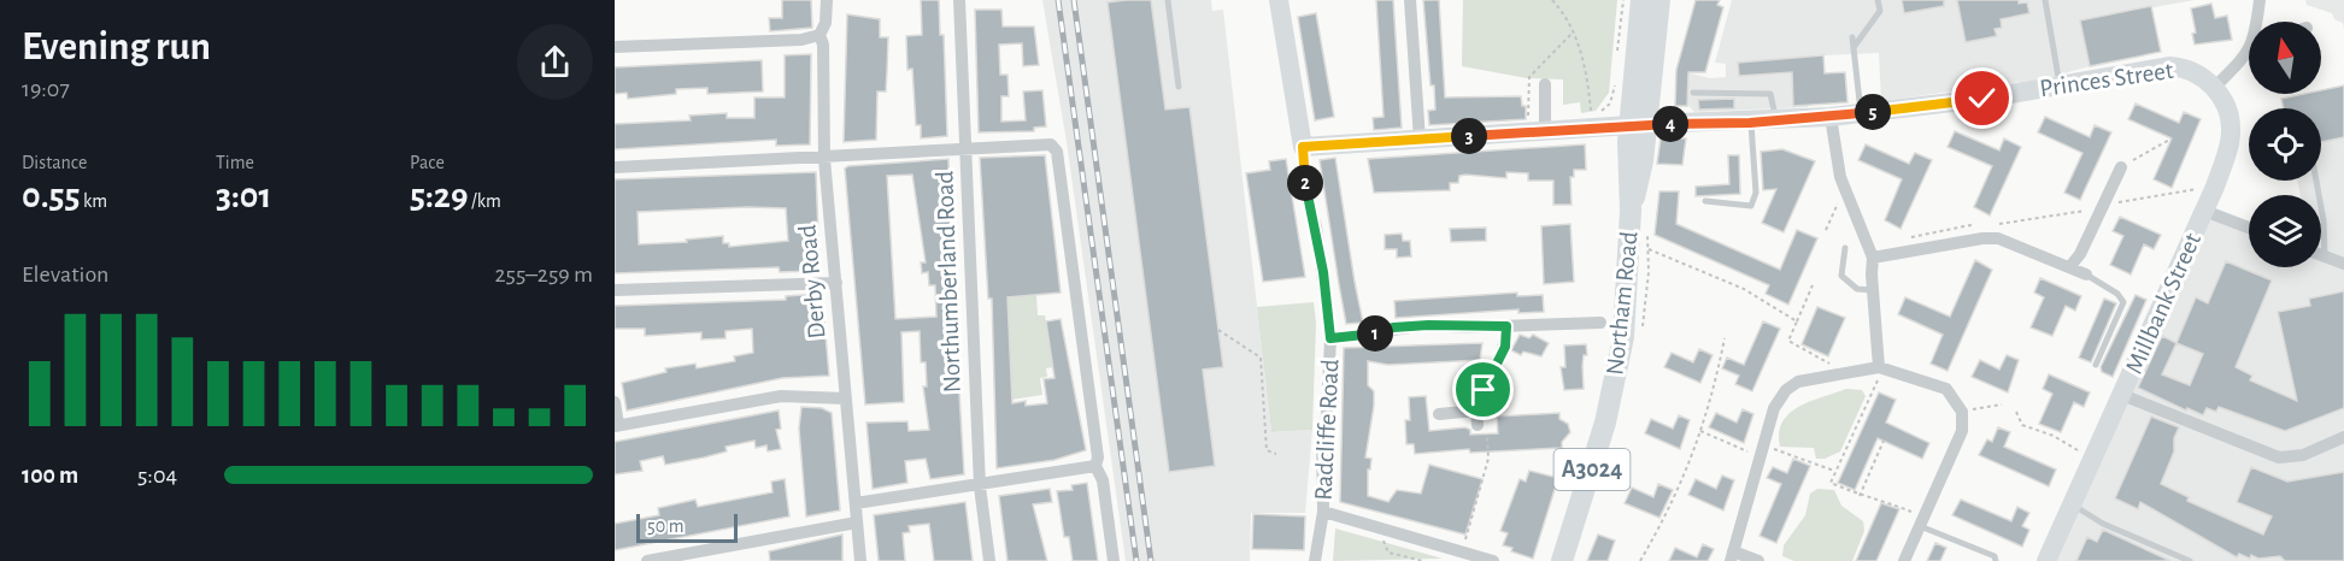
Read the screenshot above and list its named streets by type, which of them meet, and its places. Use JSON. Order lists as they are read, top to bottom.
{
  "streets": {
    "main road": ["Northam Road", "A3024"],
    "street": [
      "Princes Street",
      "Derby Road",
      "Northumberland Road",
      "Millbank Street",
      "Radcliffe Road"
    ]
  },
  "crossings": [
    ["Princes Street", "Northam Road"],
    ["Princes Street", "Millbank Street"],
    ["Princes Street", "Radcliffe Road"]
  ],
  "scale_bar": "50 m",
  "north": "top",
  "page": {
    "heading": ["Evening run", "19:07"],
    "pins": [
      "5",
      "4",
      "3",
      "2",
      "1"
    ],
    "stats": [
      ["Distance", "0.55 km"],
      ["Time", "3:01"],
      ["Pace", "5:29 /km"]
    ],
    "chart": ["Elevation", "255–259 m"],
    "list": [
      {
        "name": "100 m",
        "note": "5:04"
      }
    ],
    "scale": "50 m"
  }
}
